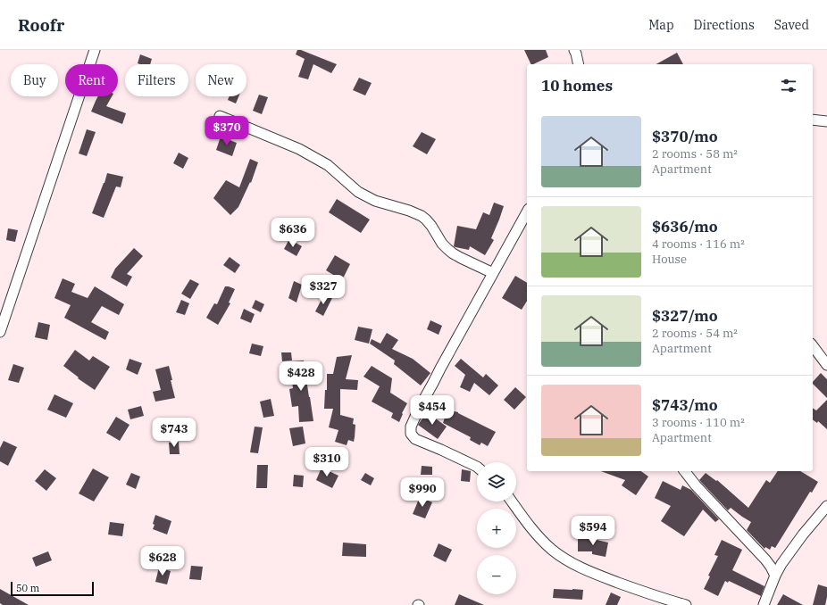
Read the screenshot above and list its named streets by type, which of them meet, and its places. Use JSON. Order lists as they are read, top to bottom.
{
  "scale_bar": "50 m",
  "page": {
    "header": "Roofr",
    "nav": ["Map", "Directions", "Saved"],
    "chip": [
      "Buy",
      "Rent",
      "Filters",
      "New"
    ],
    "heading": "10 homes",
    "list": [
      {
        "name": "$370/mo",
        "note": "2 rooms · 58 m² · Apartment"
      },
      {
        "name": "$636/mo",
        "note": "4 rooms · 116 m² · House"
      },
      {
        "name": "$327/mo",
        "note": "2 rooms · 54 m² · Apartment"
      },
      {
        "name": "$743/mo",
        "note": "3 rooms · 110 m² · Apartment"
      }
    ],
    "price": [
      "$370",
      "$636",
      "$327",
      "$428",
      "$454",
      "$743",
      "$310",
      "$990",
      "$594",
      "$628"
    ],
    "map_buttons": ["+", "−"],
    "scale": "50 m"
  }
}
